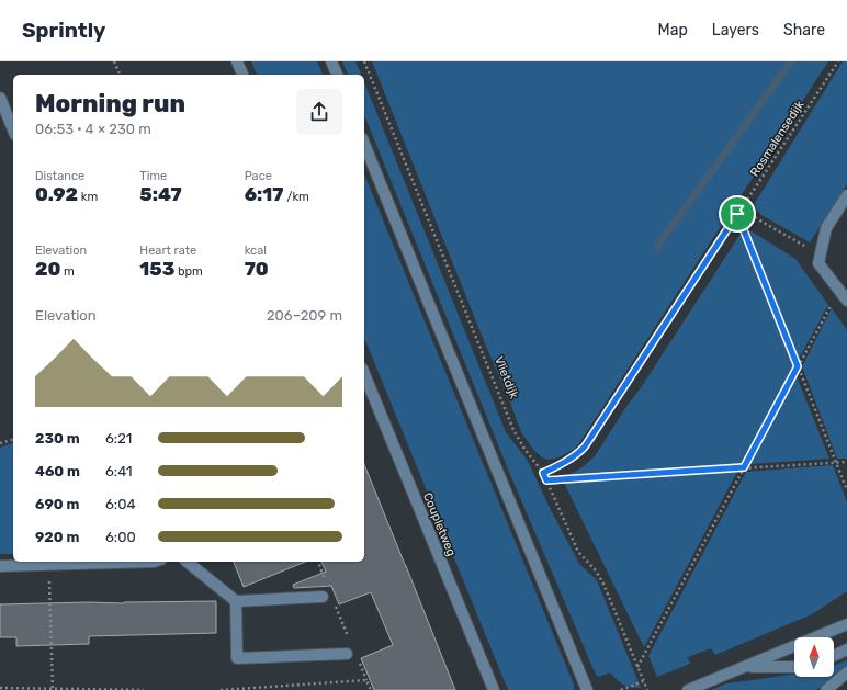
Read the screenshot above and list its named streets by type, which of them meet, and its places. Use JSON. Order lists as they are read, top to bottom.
{
  "streets": {
    "street": ["Coupletweg"],
    "path": ["Rosmalensedijk", "Vlietdijk"]
  },
  "crossings": [
    ["Rosmalensedijk", "Vlietdijk"]
  ],
  "north": "top",
  "page": {
    "header": "Sprintly",
    "nav": ["Map", "Layers", "Share"],
    "heading": ["Morning run", "06:53 · 4 × 230 m"],
    "stats": [
      ["Distance", "0.92 km"],
      ["Time", "5:47"],
      ["Pace", "6:17 /km"],
      ["Elevation", "20 m"],
      ["Heart rate", "153 bpm"],
      ["kcal", "70"]
    ],
    "chart": ["Elevation", "206–209 m"],
    "list": [
      {
        "name": "230 m",
        "note": "6:21"
      },
      {
        "name": "460 m",
        "note": "6:41"
      },
      {
        "name": "690 m",
        "note": "6:04"
      },
      {
        "name": "920 m",
        "note": "6:00"
      }
    ]
  }
}
